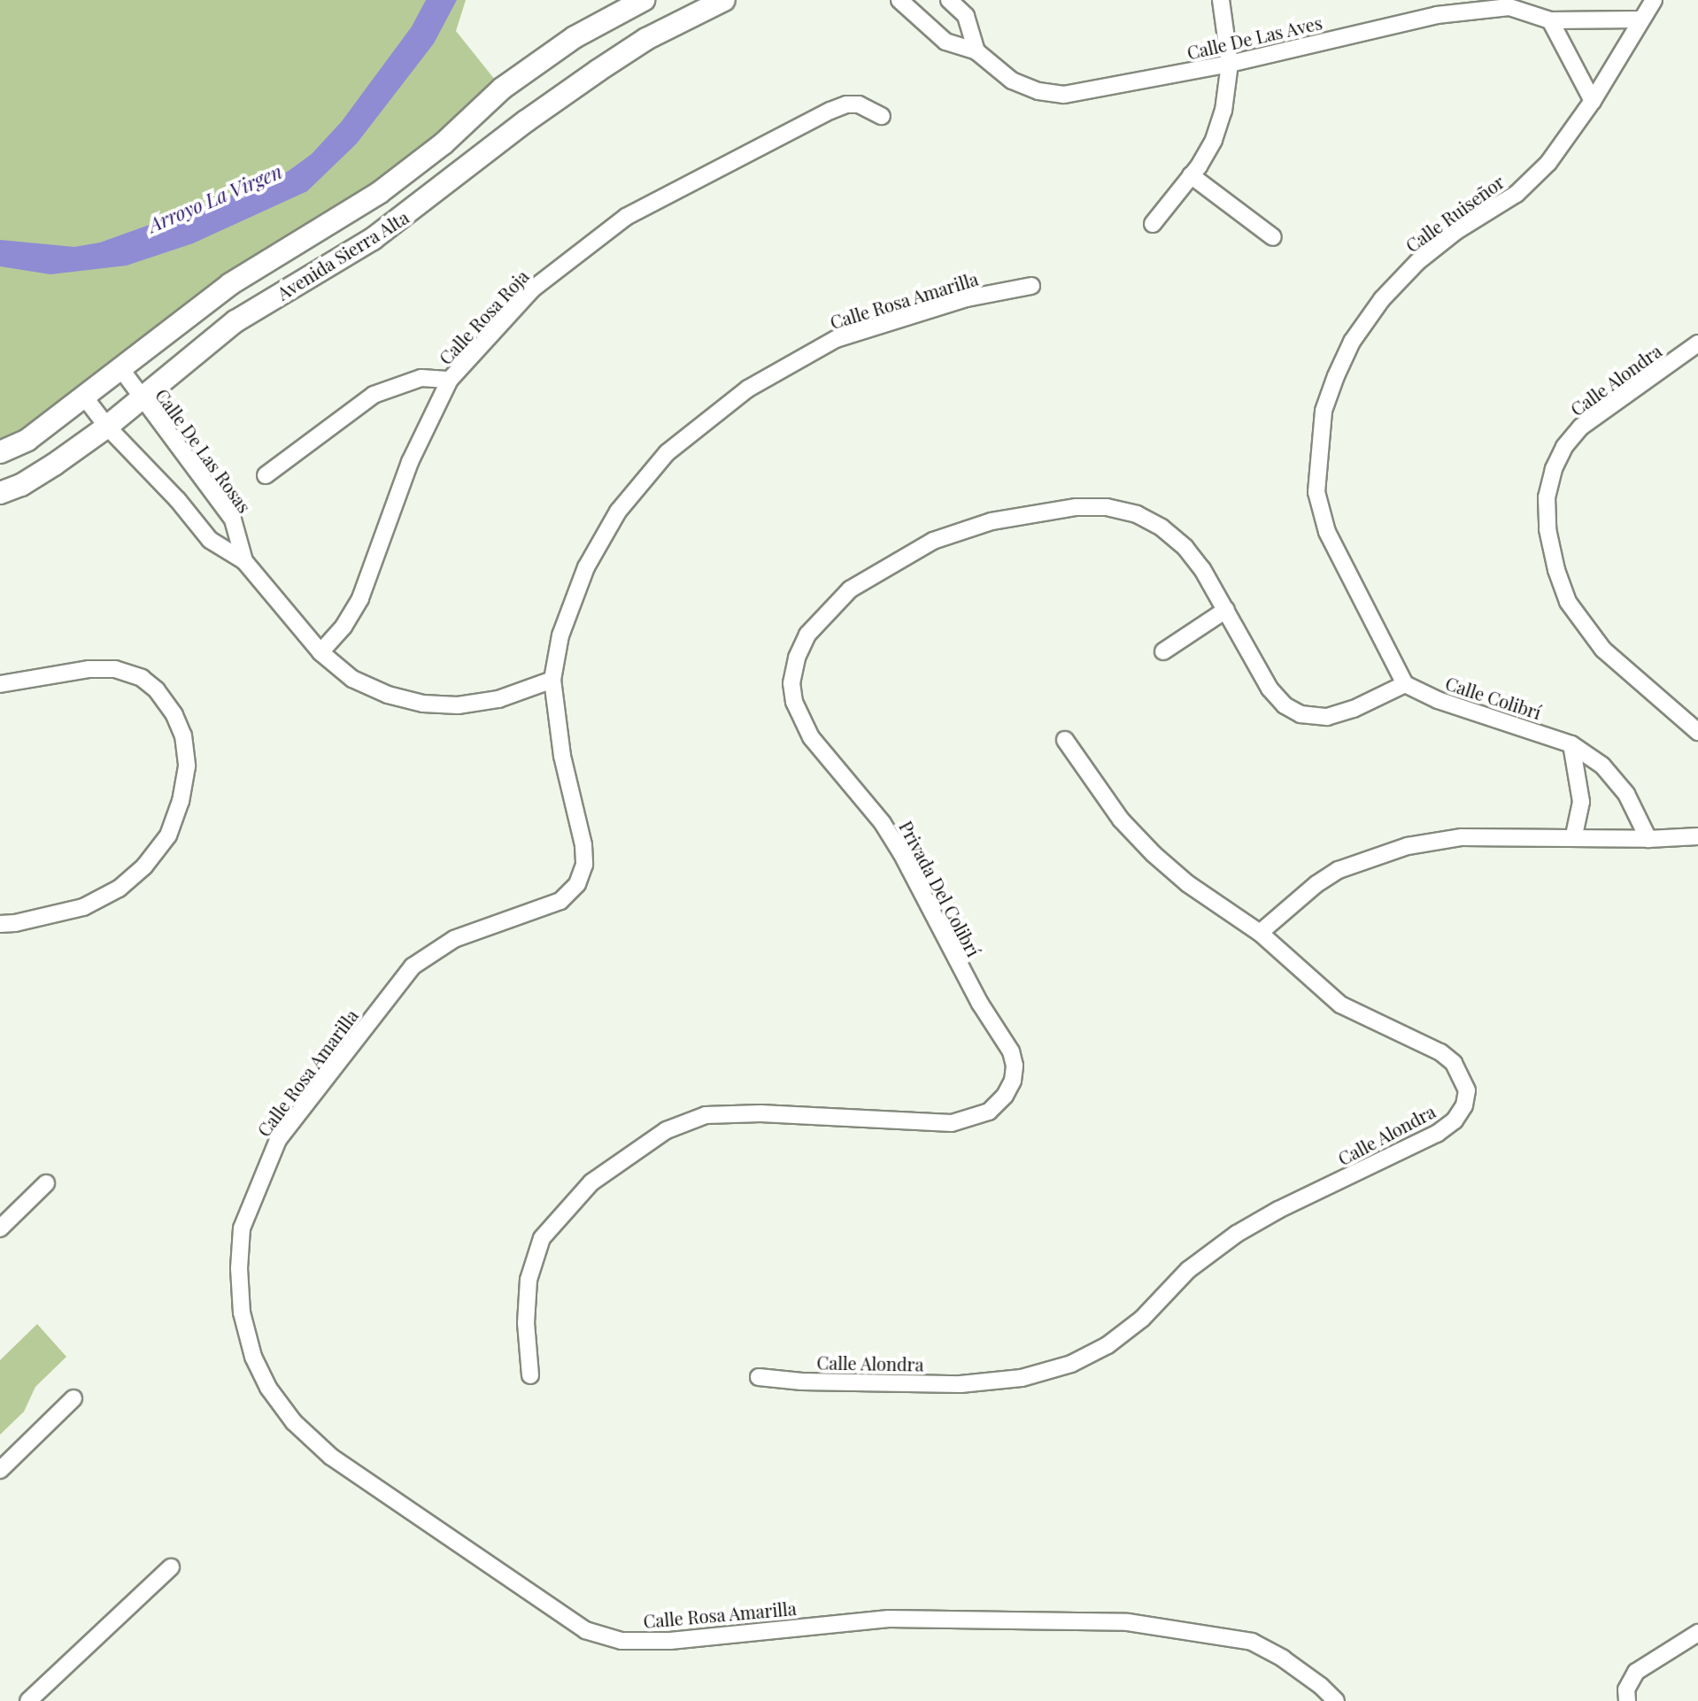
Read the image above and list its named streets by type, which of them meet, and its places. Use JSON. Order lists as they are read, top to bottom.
{
  "streets": {
    "street": [
      "Calle De Las Aves",
      "Calle Ruiseñor",
      "Avenida Sierra Alta",
      "Calle Rosa Amarilla",
      "Calle Rosa Roja",
      "Calle Alondra",
      "Calle De Las Rosas",
      "Calle Colibrí",
      "Privada Del Colibrí"
    ]
  },
  "crossings": [
    ["Calle De Las Aves", "Calle Ruiseñor"],
    ["Calle Ruiseñor", "Calle Colibrí"],
    ["Calle Ruiseñor", "Privada Del Colibrí"],
    ["Avenida Sierra Alta", "Calle De Las Rosas"],
    ["Calle Rosa Amarilla", "Calle De Las Rosas"],
    ["Calle Rosa Roja", "Calle De Las Rosas"],
    ["Calle Colibrí", "Privada Del Colibrí"]
  ],
  "water": ["Arroyo La Virgen"]
}
